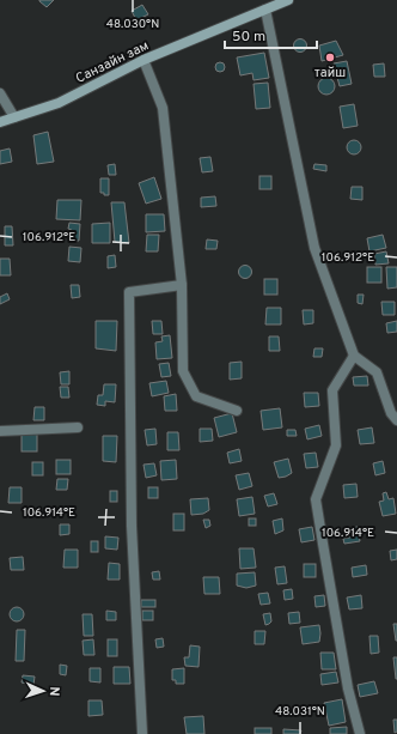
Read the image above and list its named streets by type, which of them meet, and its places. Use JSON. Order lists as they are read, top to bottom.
{
  "streets": {
    "main road": ["Санзайн зам"]
  },
  "places": ["тайш"],
  "scale_bar": "50 m",
  "north": "right",
  "coordinates": [
    "48.030°N",
    "106.912°E",
    "106.914°E",
    "48.031°N"
  ]
}
